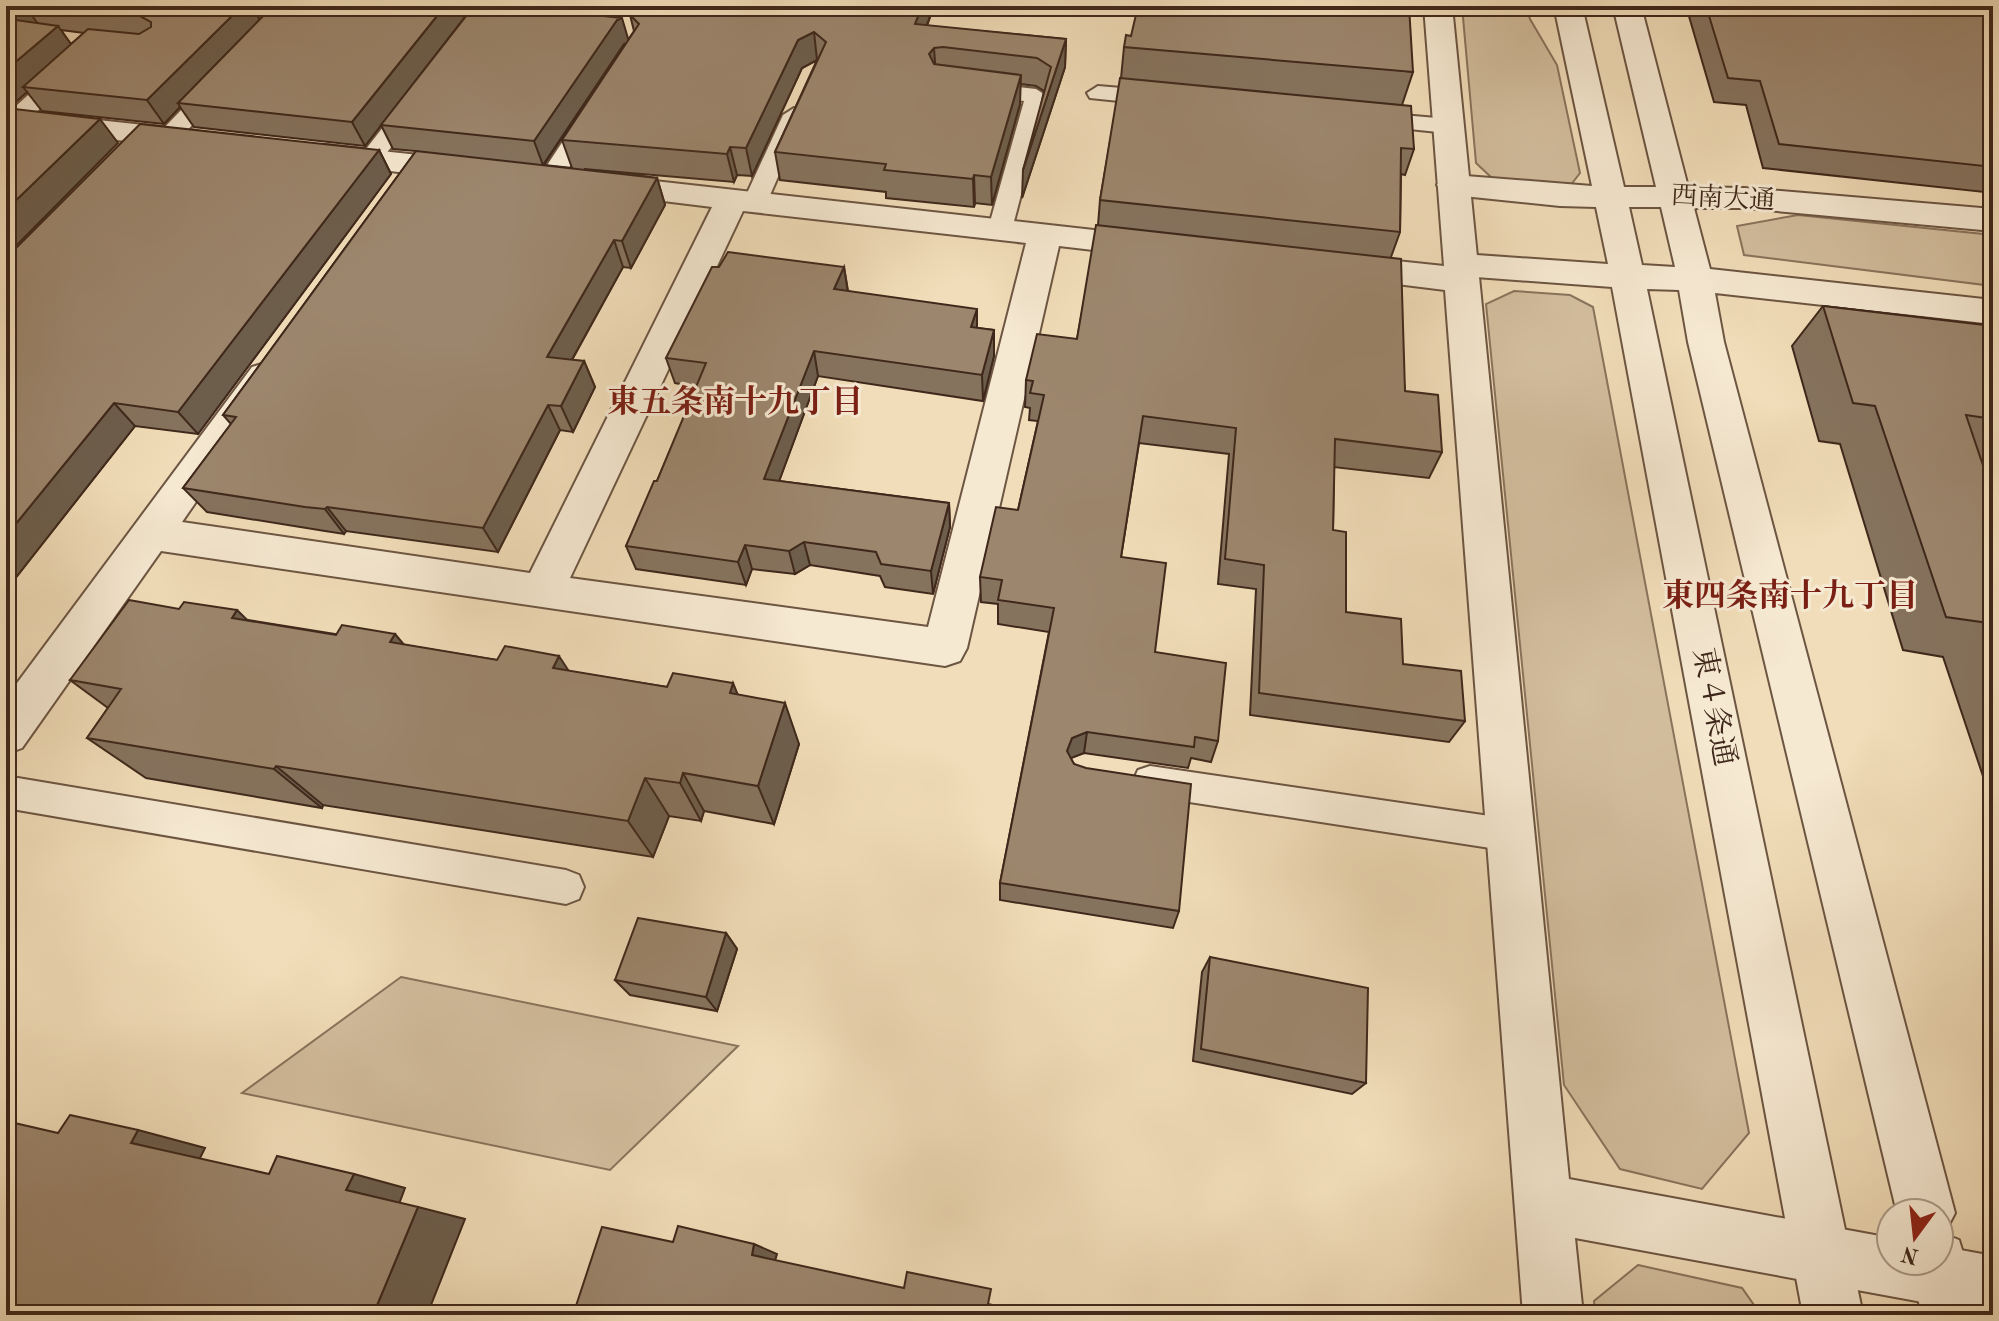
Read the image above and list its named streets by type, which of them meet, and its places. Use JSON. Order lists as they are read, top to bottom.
{
  "streets": {
    "street": ["西南大通", "東４条通"]
  },
  "crossings": [
    ["西南大通", "東４条通"]
  ],
  "districts": ["東五条南十九丁目", "東四条南十九丁目"],
  "north": "bottom"
}
